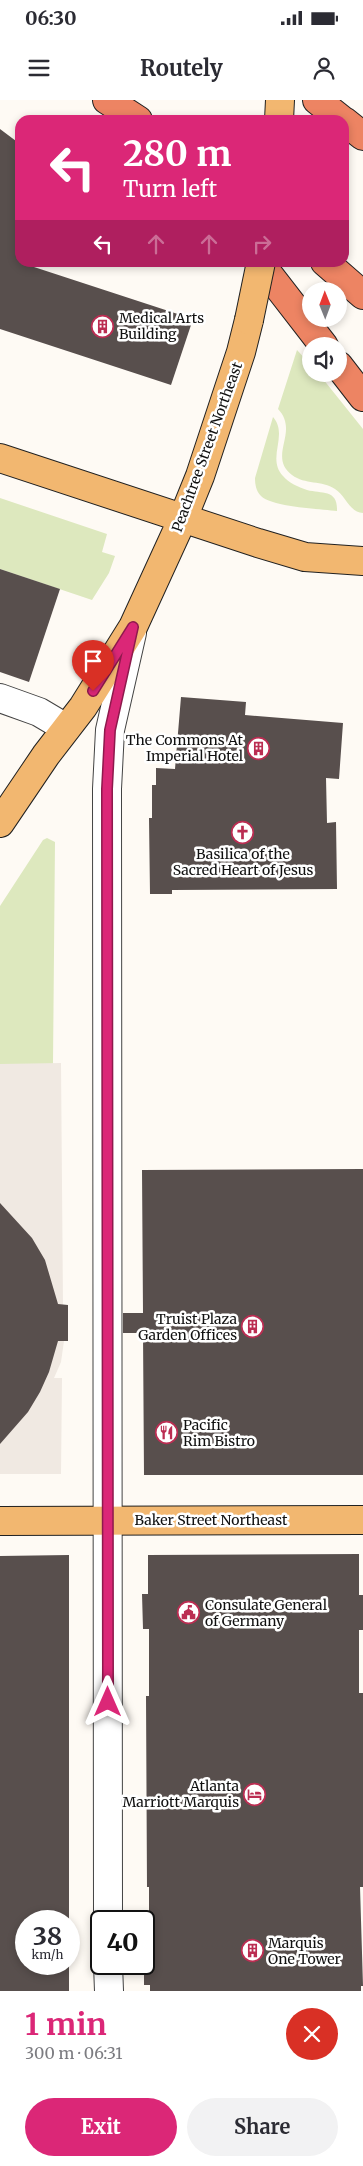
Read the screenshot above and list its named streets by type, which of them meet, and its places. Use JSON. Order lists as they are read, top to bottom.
{
  "streets": {
    "main road": ["Peachtree Street Northeast", "Baker Street Northeast"]
  },
  "places": {
    "building": [
      "Medical Arts Building",
      "The Commons At Imperial Hotel",
      "Truist Plaza Garden Offices",
      "Marquis One Tower"
    ],
    "church": ["Basilica of the Sacred Heart of Jesus"],
    "restaurant": ["Pacific Rim Bistro"],
    "public building": ["Consulate General of Germany"],
    "hotel": ["Atlanta Marriott Marquis"]
  },
  "north": "top",
  "page": {
    "status": "06:30",
    "header": "Routely",
    "turn": ["280 m", "Turn left"],
    "speed": "38 km/h",
    "limit": "40",
    "heading": ["1 min", "300 m · 06:31"],
    "buttons": ["Exit", "Share"]
  }
}
